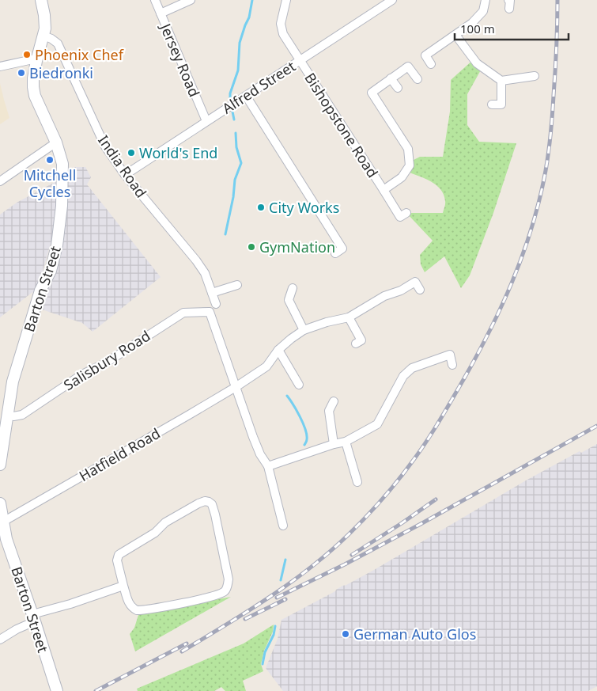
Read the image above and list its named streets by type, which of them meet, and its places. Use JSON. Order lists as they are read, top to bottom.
{
  "streets": {
    "main road": ["Barton Street"],
    "street": [
      "Jersey Road",
      "Alfred Street",
      "Bishopstone Road",
      "India Road",
      "Salisbury Road",
      "Hatfield Road"
    ]
  },
  "crossings": [
    ["Jersey Road", "Alfred Street"],
    ["Alfred Street", "Bishopstone Road"],
    ["Alfred Street", "India Road"],
    ["India Road", "Barton Street"],
    ["Barton Street", "Salisbury Road"],
    ["Barton Street", "Hatfield Road"],
    ["Salisbury Road", "Hatfield Road"]
  ],
  "places": [
    "Phoenix Chef",
    "Biedronki",
    "World's End",
    "Mitchell Cycles",
    "City Works",
    "GymNation",
    "German Auto Glos"
  ],
  "scale_bar": "100 m"
}
